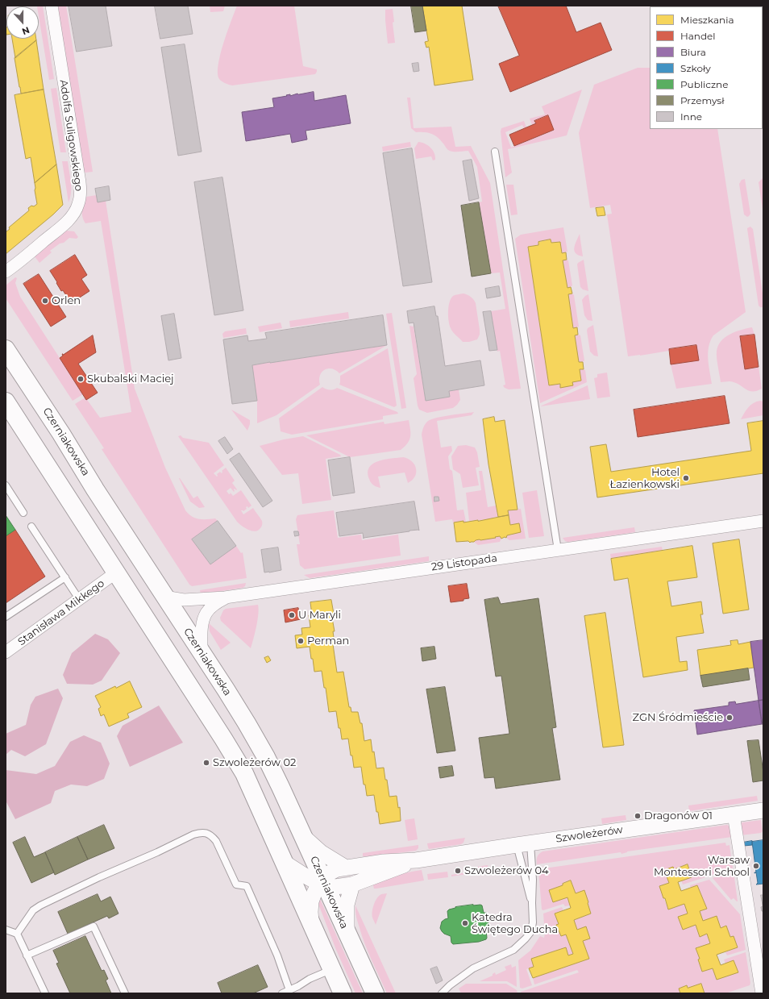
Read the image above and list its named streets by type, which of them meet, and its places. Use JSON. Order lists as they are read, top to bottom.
{
  "streets": {
    "main road": ["Czerniakowska"],
    "street": [
      "Adolfa Suligowskiego",
      "29 Listopada",
      "Stanisława Mikkego",
      "Szwoleżerów"
    ]
  },
  "crossings": [
    ["Czerniakowska", "29 Listopada"],
    ["Czerniakowska", "Szwoleżerów"]
  ],
  "places": [
    "Orlen",
    "Skubalski Maciej",
    "Hotel Łazienkowski",
    "U Maryli",
    "Perman",
    "ZGN Śródmieście",
    "Szwoleżerów 02",
    "Dragonów 01",
    "Warsaw Montessori School",
    "Szwoleżerów 04",
    "Katedra Świętego Ducha"
  ],
  "legend": [
    "Mieszkania",
    "Handel",
    "Biura",
    "Szkoły",
    "Publiczne",
    "Przemysł",
    "Inne"
  ],
  "north": "bottom"
}
